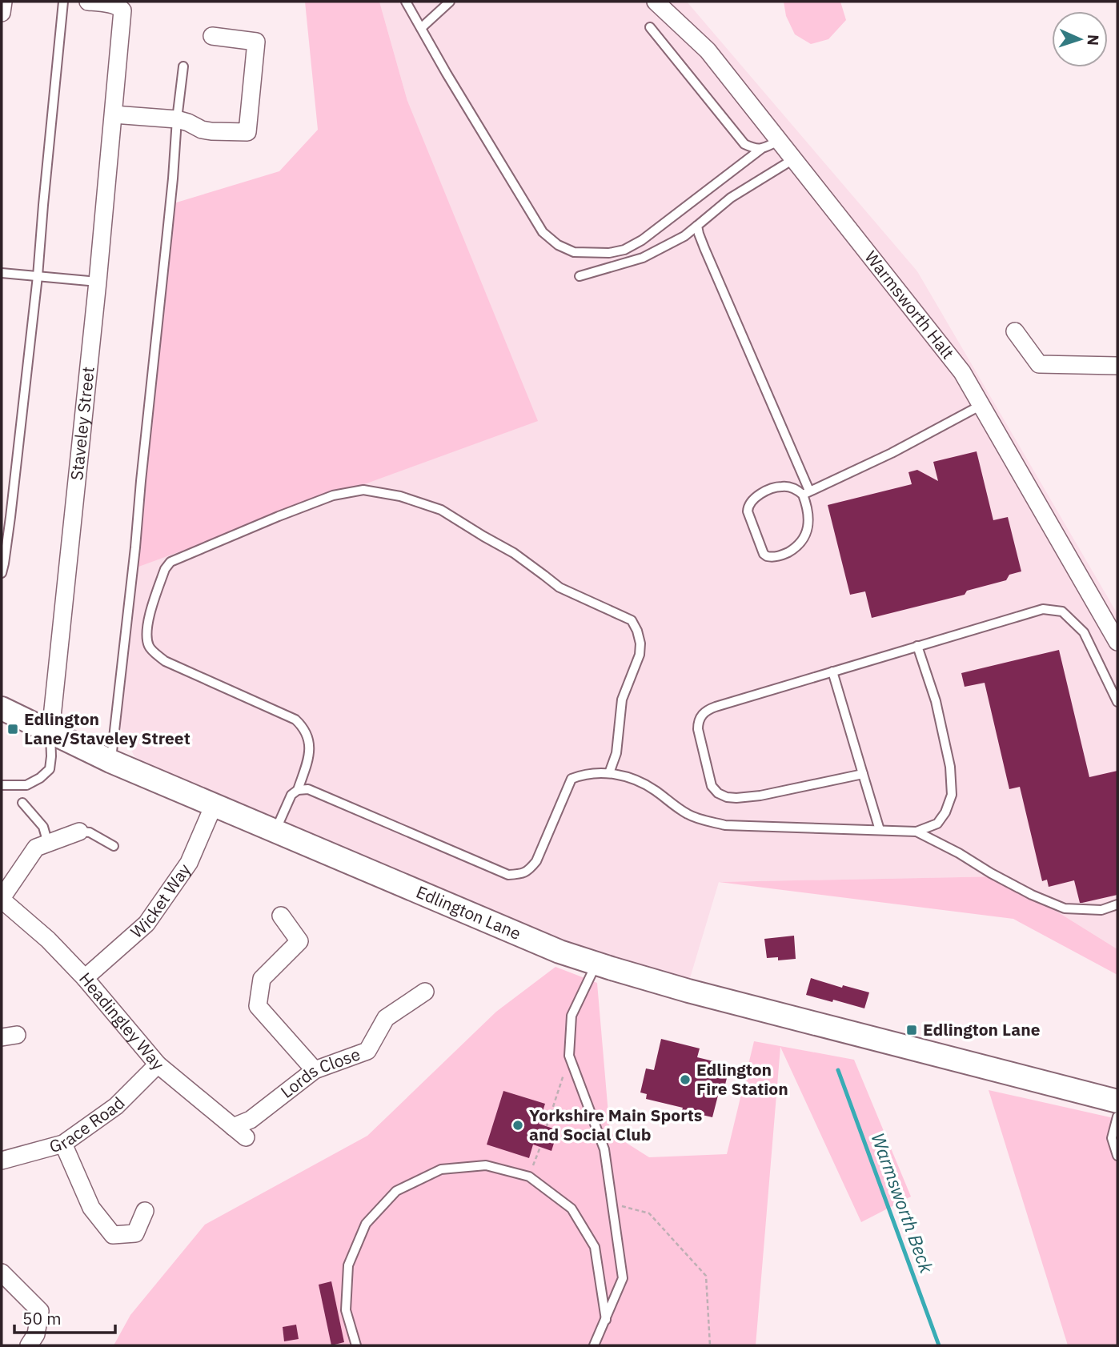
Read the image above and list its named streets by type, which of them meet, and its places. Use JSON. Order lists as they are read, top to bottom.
{
  "streets": {
    "main road": ["Edlington Lane"],
    "street": [
      "Warmsworth Halt",
      "Staveley Street",
      "Wicket Way",
      "Headingley Way",
      "Lords Close",
      "Grace Road"
    ]
  },
  "crossings": [
    ["Staveley Street", "Edlington Lane"],
    ["Wicket Way", "Edlington Lane"],
    ["Wicket Way", "Headingley Way"],
    ["Headingley Way", "Lords Close"],
    ["Headingley Way", "Grace Road"]
  ],
  "water": ["Warmsworth Beck"],
  "places": {
    "transit": ["Edlington Lane/Staveley Street", "Edlington Lane"],
    "other": ["Edlington Fire Station", "Yorkshire Main Sports and Social Club"]
  },
  "scale_bar": "50 m",
  "north": "right"
}
